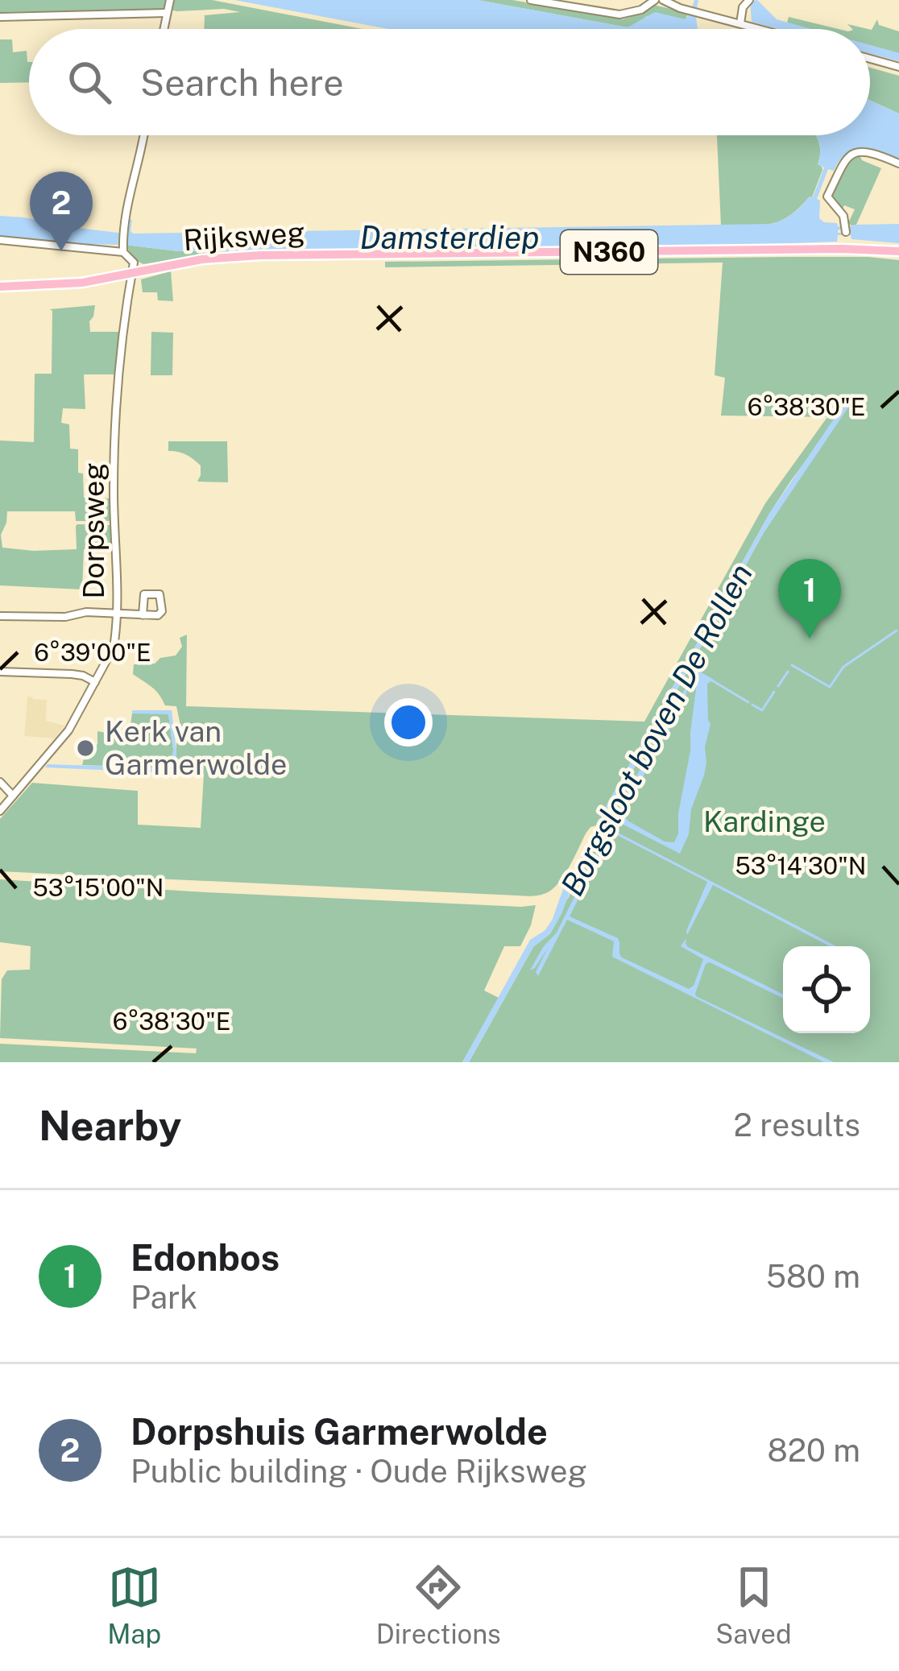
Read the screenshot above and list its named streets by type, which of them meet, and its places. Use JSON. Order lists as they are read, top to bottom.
{
  "streets": {
    "main road": ["Rijksweg", "N360"],
    "street": ["Dorpsweg"]
  },
  "crossings": [
    ["Rijksweg", "Dorpsweg"]
  ],
  "water": ["Damsterdiep", "Borgsloot boven De Rollen"],
  "parks": ["Kardinge"],
  "places": ["Kerk van Garmerwolde"],
  "page": {
    "search": "Search here",
    "pins": ["2", "1"],
    "heading": ["Nearby", "2 results"],
    "list": [
      {
        "mark": "1",
        "name": "Edonbos",
        "note": "Park",
        "value": "580 m"
      },
      {
        "mark": "2",
        "name": "Dorpshuis Garmerwolde",
        "note": "Public building · Oude Rijksweg",
        "value": "820 m"
      }
    ],
    "nav": ["Map", "Directions", "Saved"]
  },
  "coordinates": [
    "6°38'30\"E",
    "6°39'00\"E",
    "53°14'30\"N",
    "53°15'00\"N"
  ]
}
